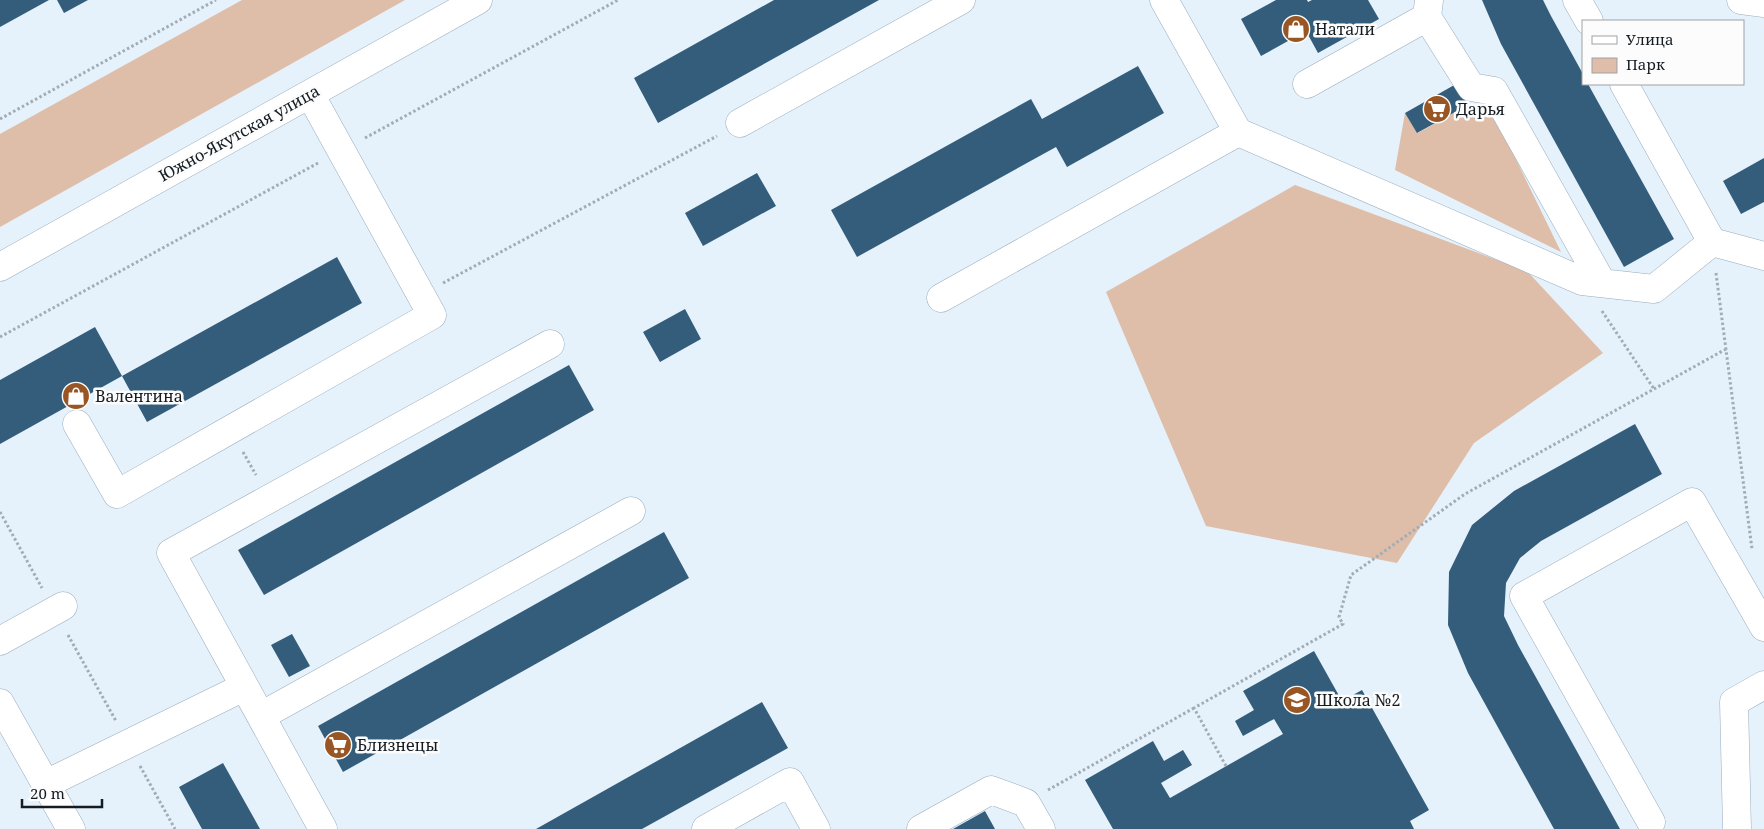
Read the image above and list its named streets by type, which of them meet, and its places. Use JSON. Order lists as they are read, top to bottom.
{
  "streets": {
    "street": ["Южно-Якутская улица"]
  },
  "places": {
    "shop": ["Натали", "Валентина"],
    "supermarket": ["Дарья", "Близнецы"],
    "school or university": ["Школа №2"]
  },
  "legend": ["Улица", "Парк"],
  "scale_bar": "20 m"
}
